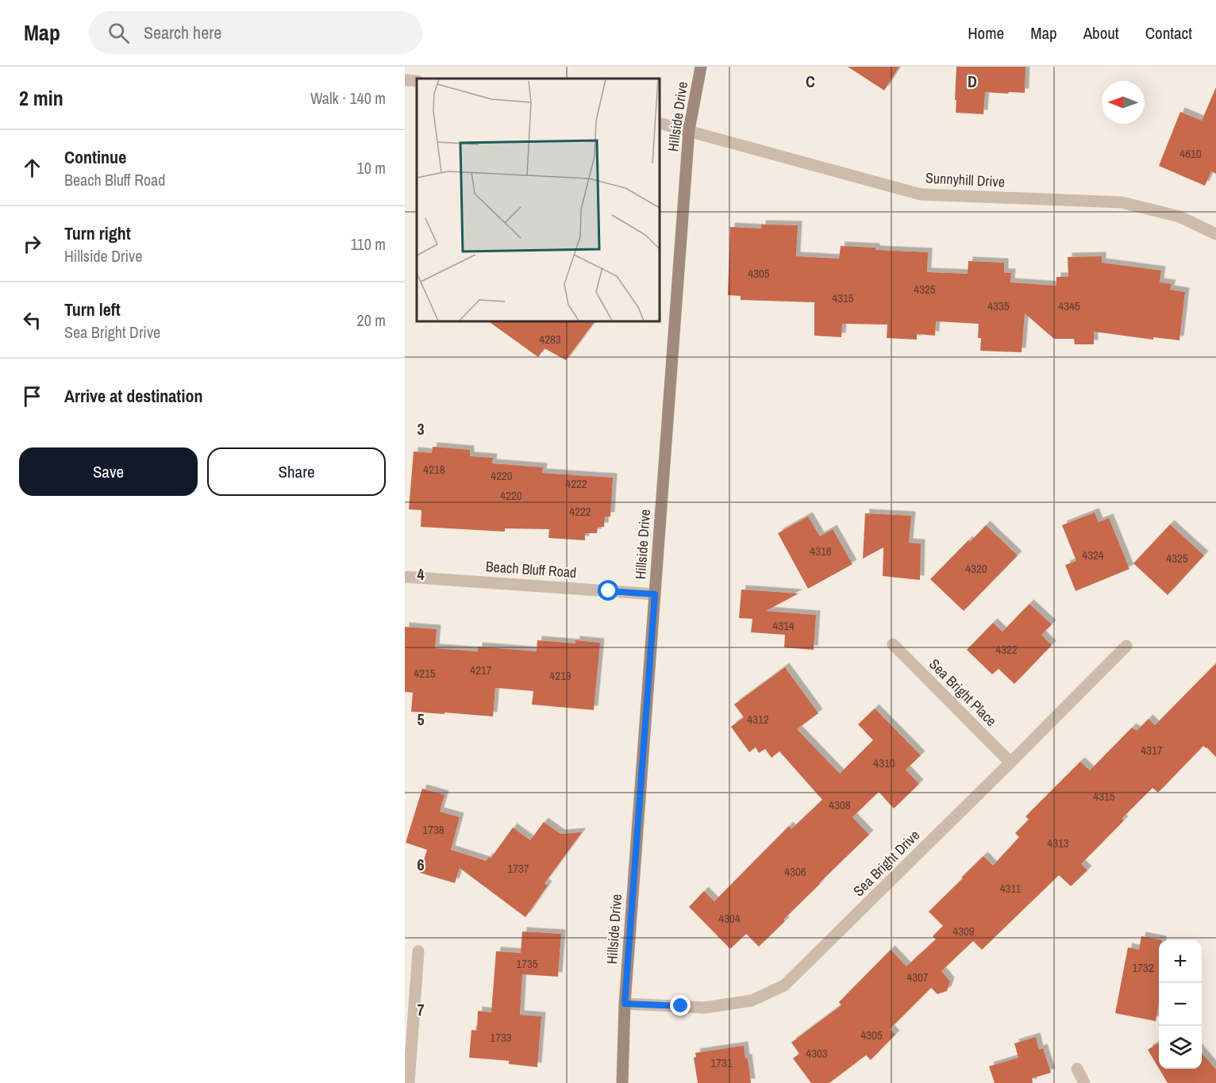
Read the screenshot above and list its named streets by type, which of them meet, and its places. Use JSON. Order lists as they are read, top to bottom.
{
  "streets": {
    "street": [
      "Hillside Drive",
      "Sunnyhill Drive",
      "Beach Bluff Road",
      "Sea Bright Place",
      "Sea Bright Drive"
    ]
  },
  "crossings": [
    ["Hillside Drive", "Sunnyhill Drive"],
    ["Hillside Drive", "Beach Bluff Road"],
    ["Hillside Drive", "Sea Bright Drive"],
    ["Sea Bright Place", "Sea Bright Drive"]
  ],
  "house_numbers": [
    "4610",
    "4305",
    "4325",
    "4315",
    "4335",
    "4345",
    "4283",
    "4218",
    "4220",
    "4222",
    "4220",
    "4222",
    "4316",
    "4324",
    "4325",
    "4320",
    "4314",
    "4322",
    "4217",
    "4215",
    "4219",
    "4312",
    "4317",
    "4310",
    "4315",
    "4308",
    "1738",
    "4313",
    "1737",
    "4306",
    "4311",
    "4304",
    "4309",
    "1735",
    "1732",
    "4307",
    "4305",
    "1733",
    "4303",
    "1731"
  ],
  "north": "left",
  "page": {
    "header": "Map",
    "search": "Search here",
    "nav": [
      "Home",
      "Map",
      "About",
      "Contact"
    ],
    "heading": ["2 min", "Walk · 140 m"],
    "list": [
      ["Continue", "Beach Bluff Road", "10 m"],
      ["Turn right", "Hillside Drive", "110 m"],
      ["Turn left", "Sea Bright Drive", "20 m"],
      "Arrive at destination"
    ],
    "buttons": ["Save", "Share"],
    "map_buttons": ["+", "−"]
  },
  "grid": {
    "columns": ["C", "D"],
    "rows": [
      "3",
      "4",
      "5",
      "6",
      "7"
    ]
  }
}
